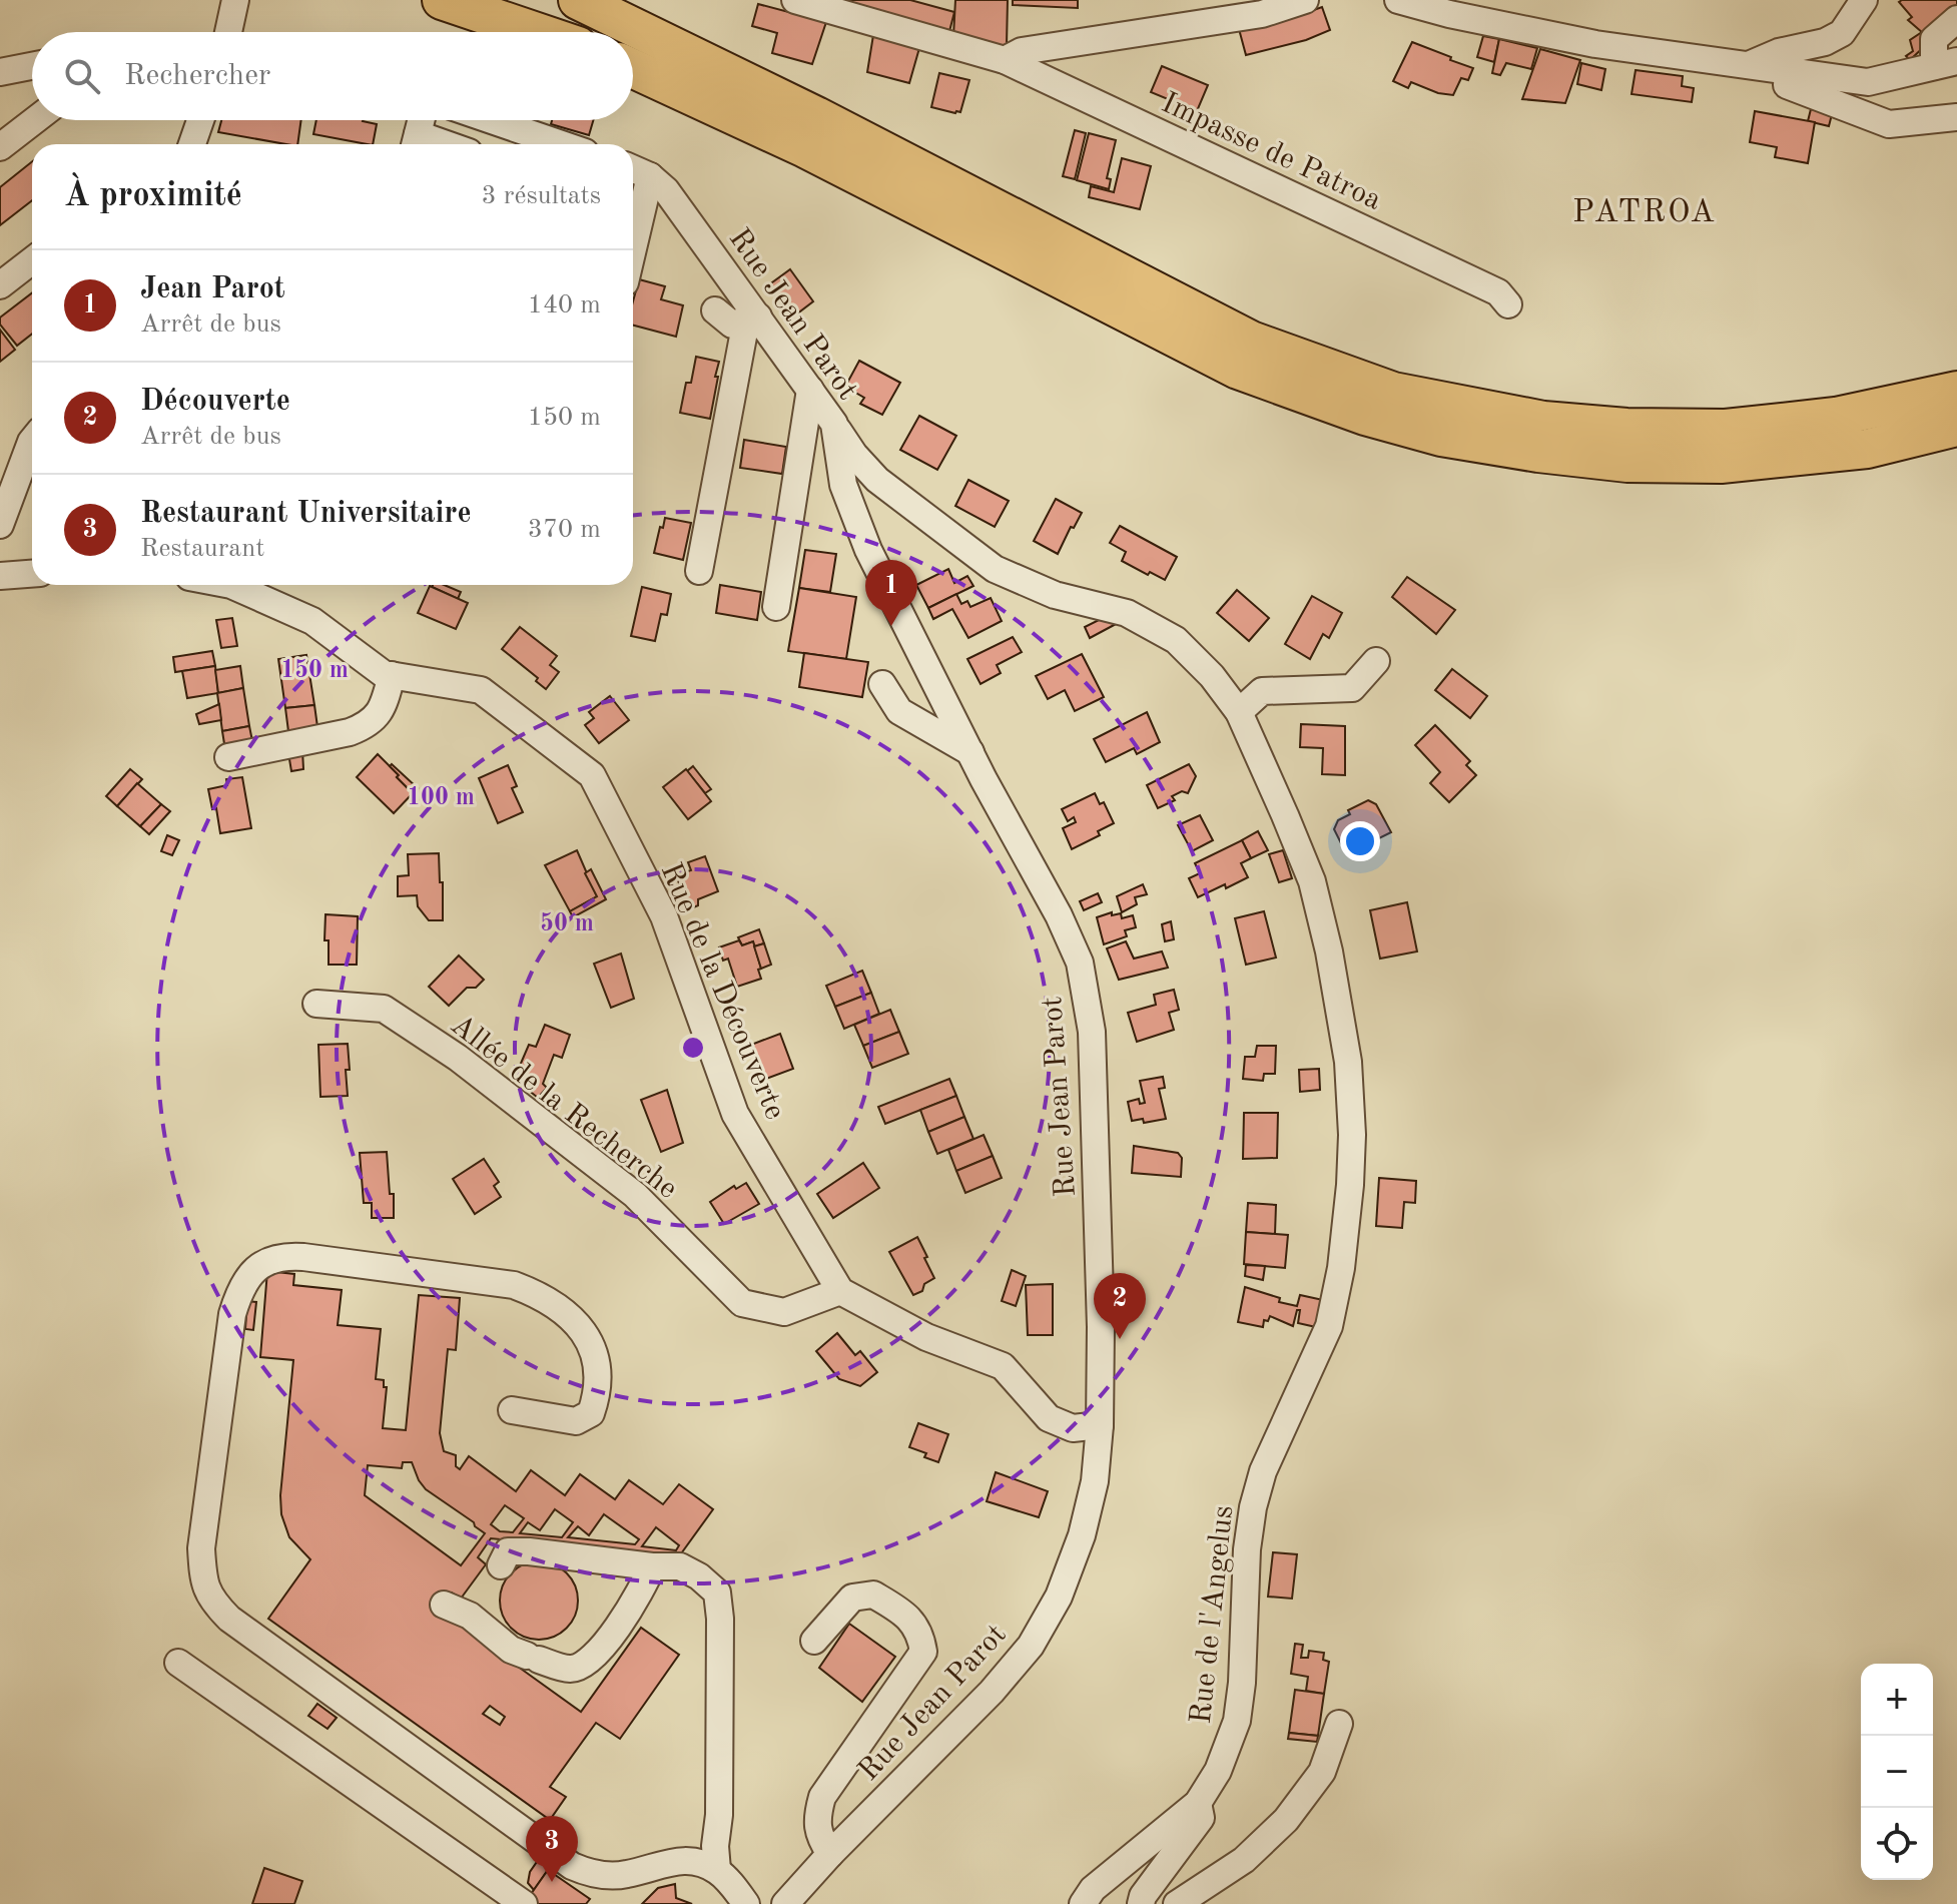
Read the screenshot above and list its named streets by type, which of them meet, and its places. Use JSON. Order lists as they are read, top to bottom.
{
  "streets": {
    "street": [
      "Impasse de Patroa",
      "Rue Jean Parot",
      "Rue de la Découverte",
      "Allée de la Recherche",
      "Rue de l'Angelus"
    ]
  },
  "crossings": [
    ["Rue Jean Parot", "Rue de l'Angelus"],
    ["Rue de la Découverte", "Allée de la Recherche"]
  ],
  "districts": ["PATROA"],
  "page": {
    "search": "Rechercher",
    "heading": ["À proximité", "3 résultats"],
    "list": [
      {
        "mark": "1",
        "name": "Jean Parot",
        "note": "Arrêt de bus",
        "value": "140 m"
      },
      {
        "mark": "2",
        "name": "Découverte",
        "note": "Arrêt de bus",
        "value": "150 m"
      },
      {
        "mark": "3",
        "name": "Restaurant Universitaire",
        "note": "Restaurant",
        "value": "370 m"
      }
    ],
    "pins": ["1", "2", "3"],
    "map_buttons": ["+", "−"]
  },
  "rings": ["150 m", "100 m", "50 m"]
}
